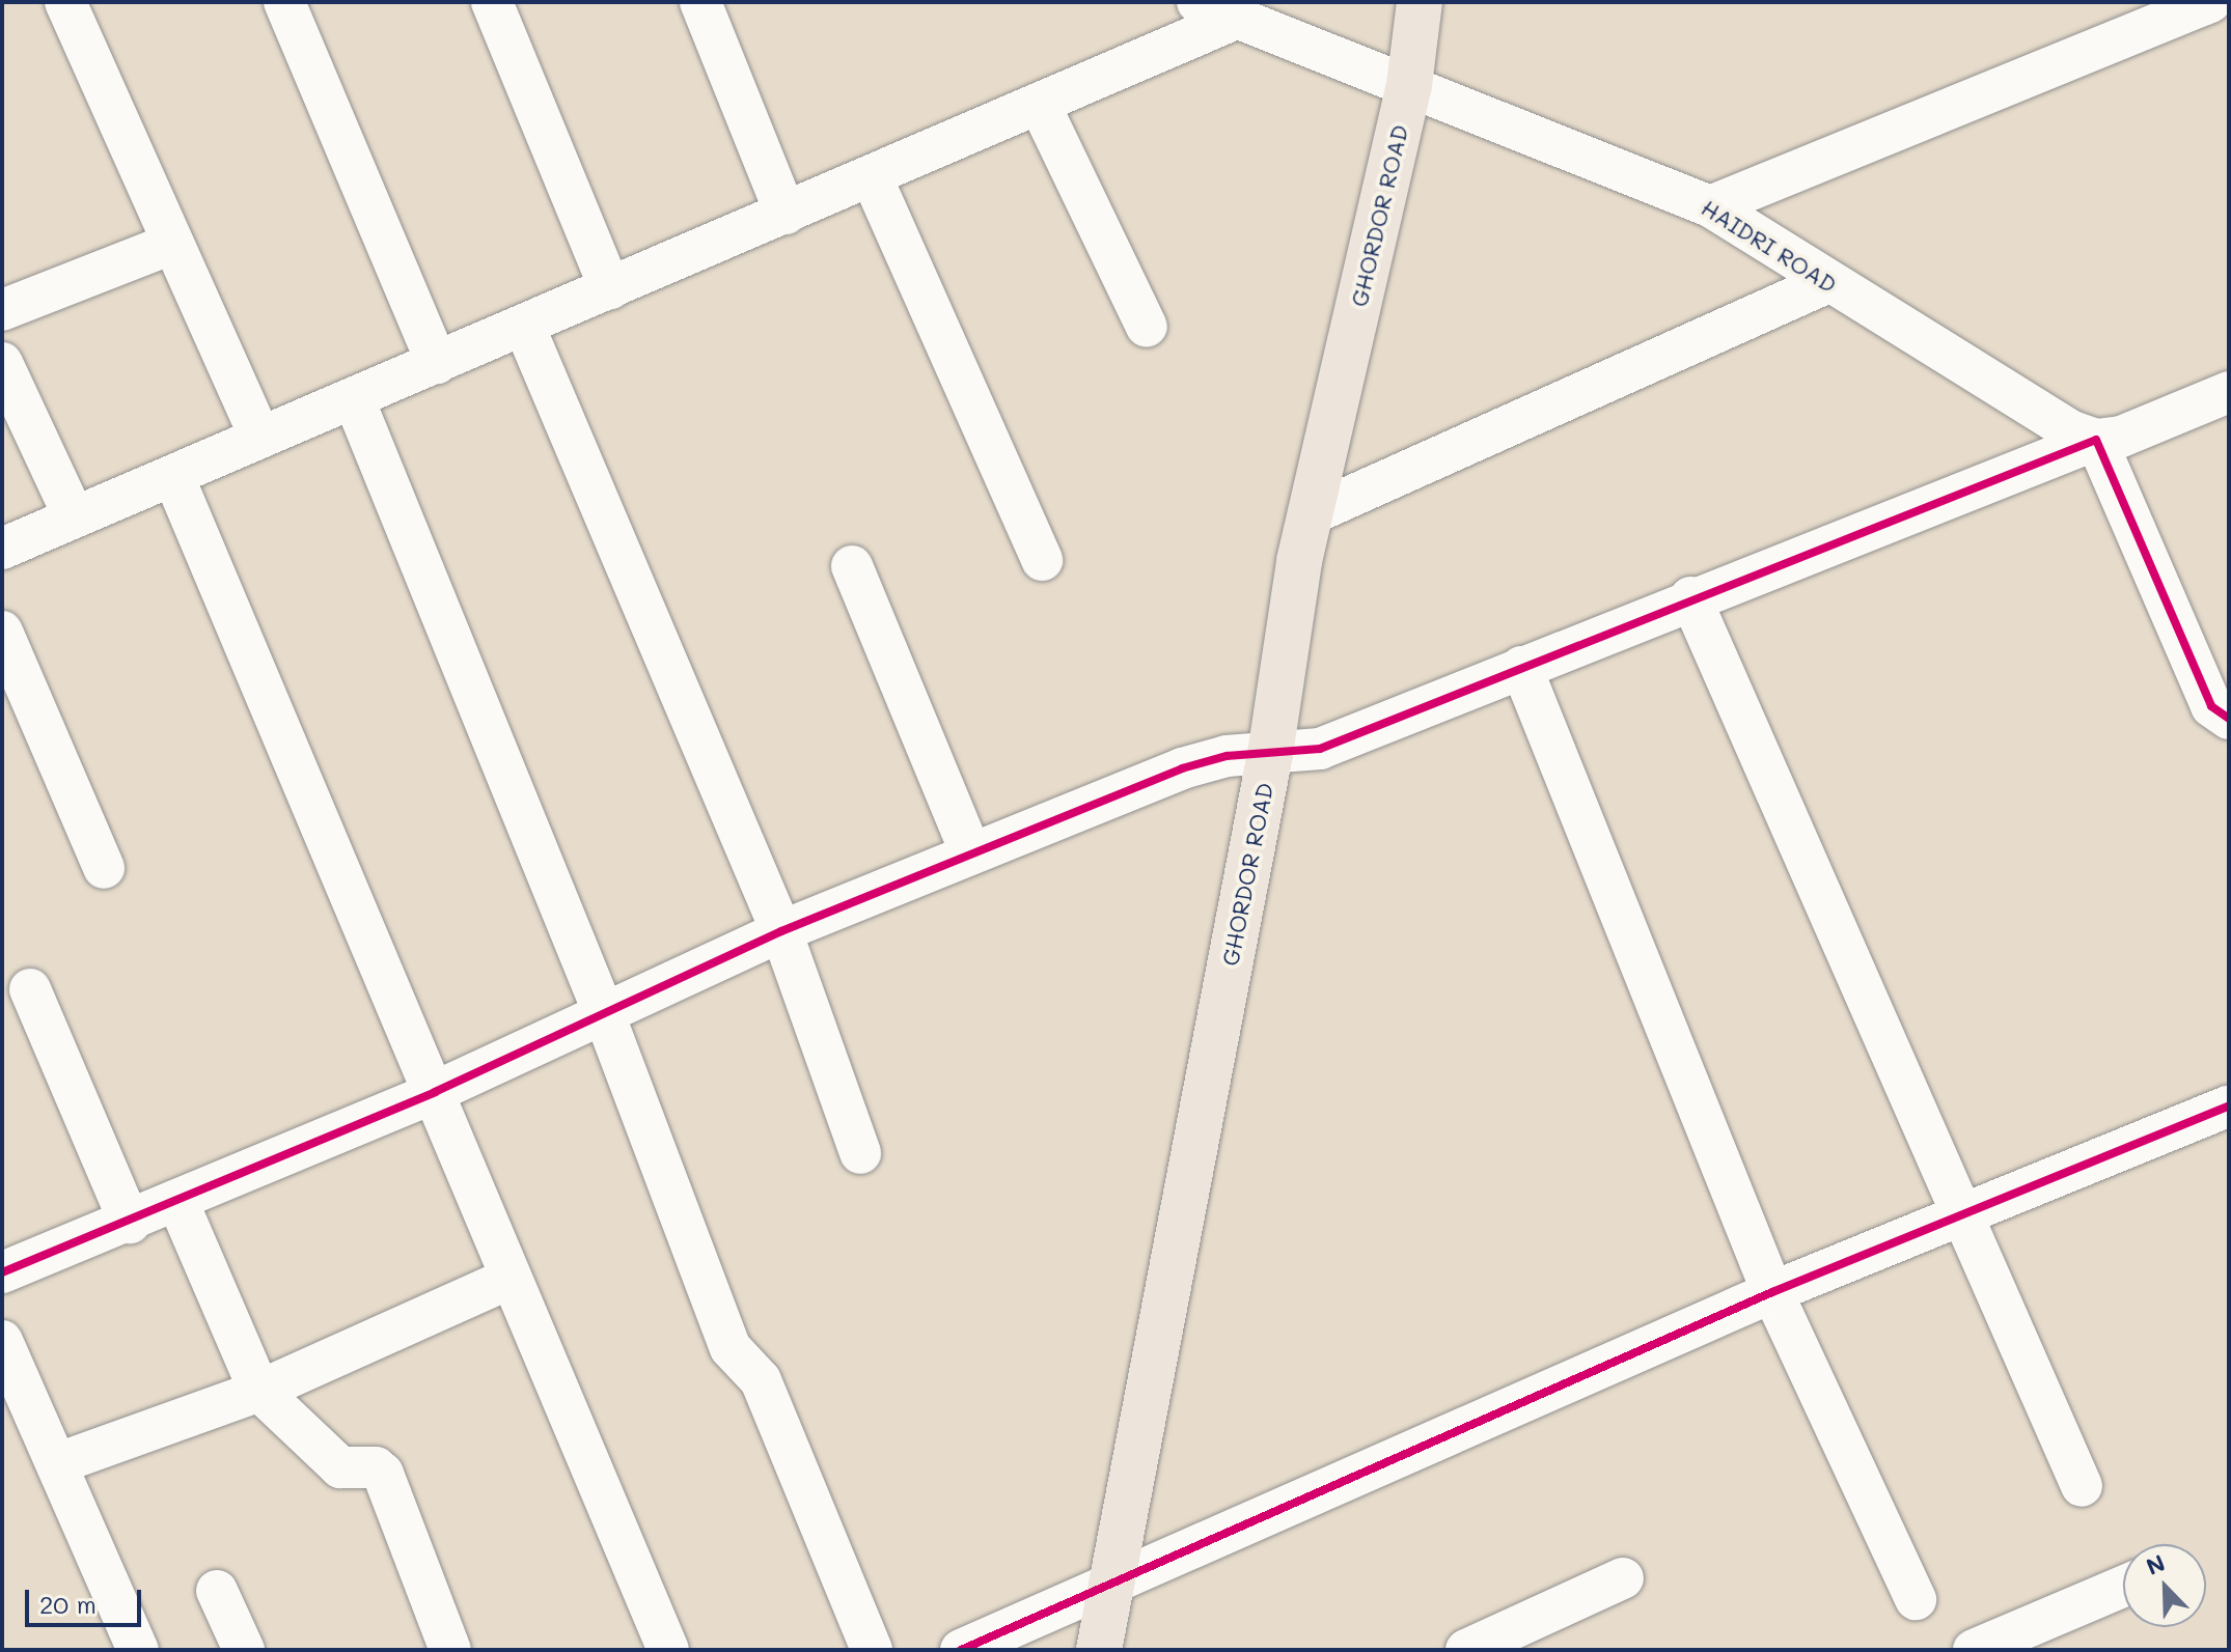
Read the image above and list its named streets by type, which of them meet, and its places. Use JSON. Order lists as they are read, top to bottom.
{
  "streets": {
    "main road": ["GHORDOR ROAD"],
    "street": ["HAIDRI ROAD"]
  },
  "crossings": [
    ["GHORDOR ROAD", "HAIDRI ROAD"]
  ],
  "scale_bar": "20 m",
  "north": "top left"
}
